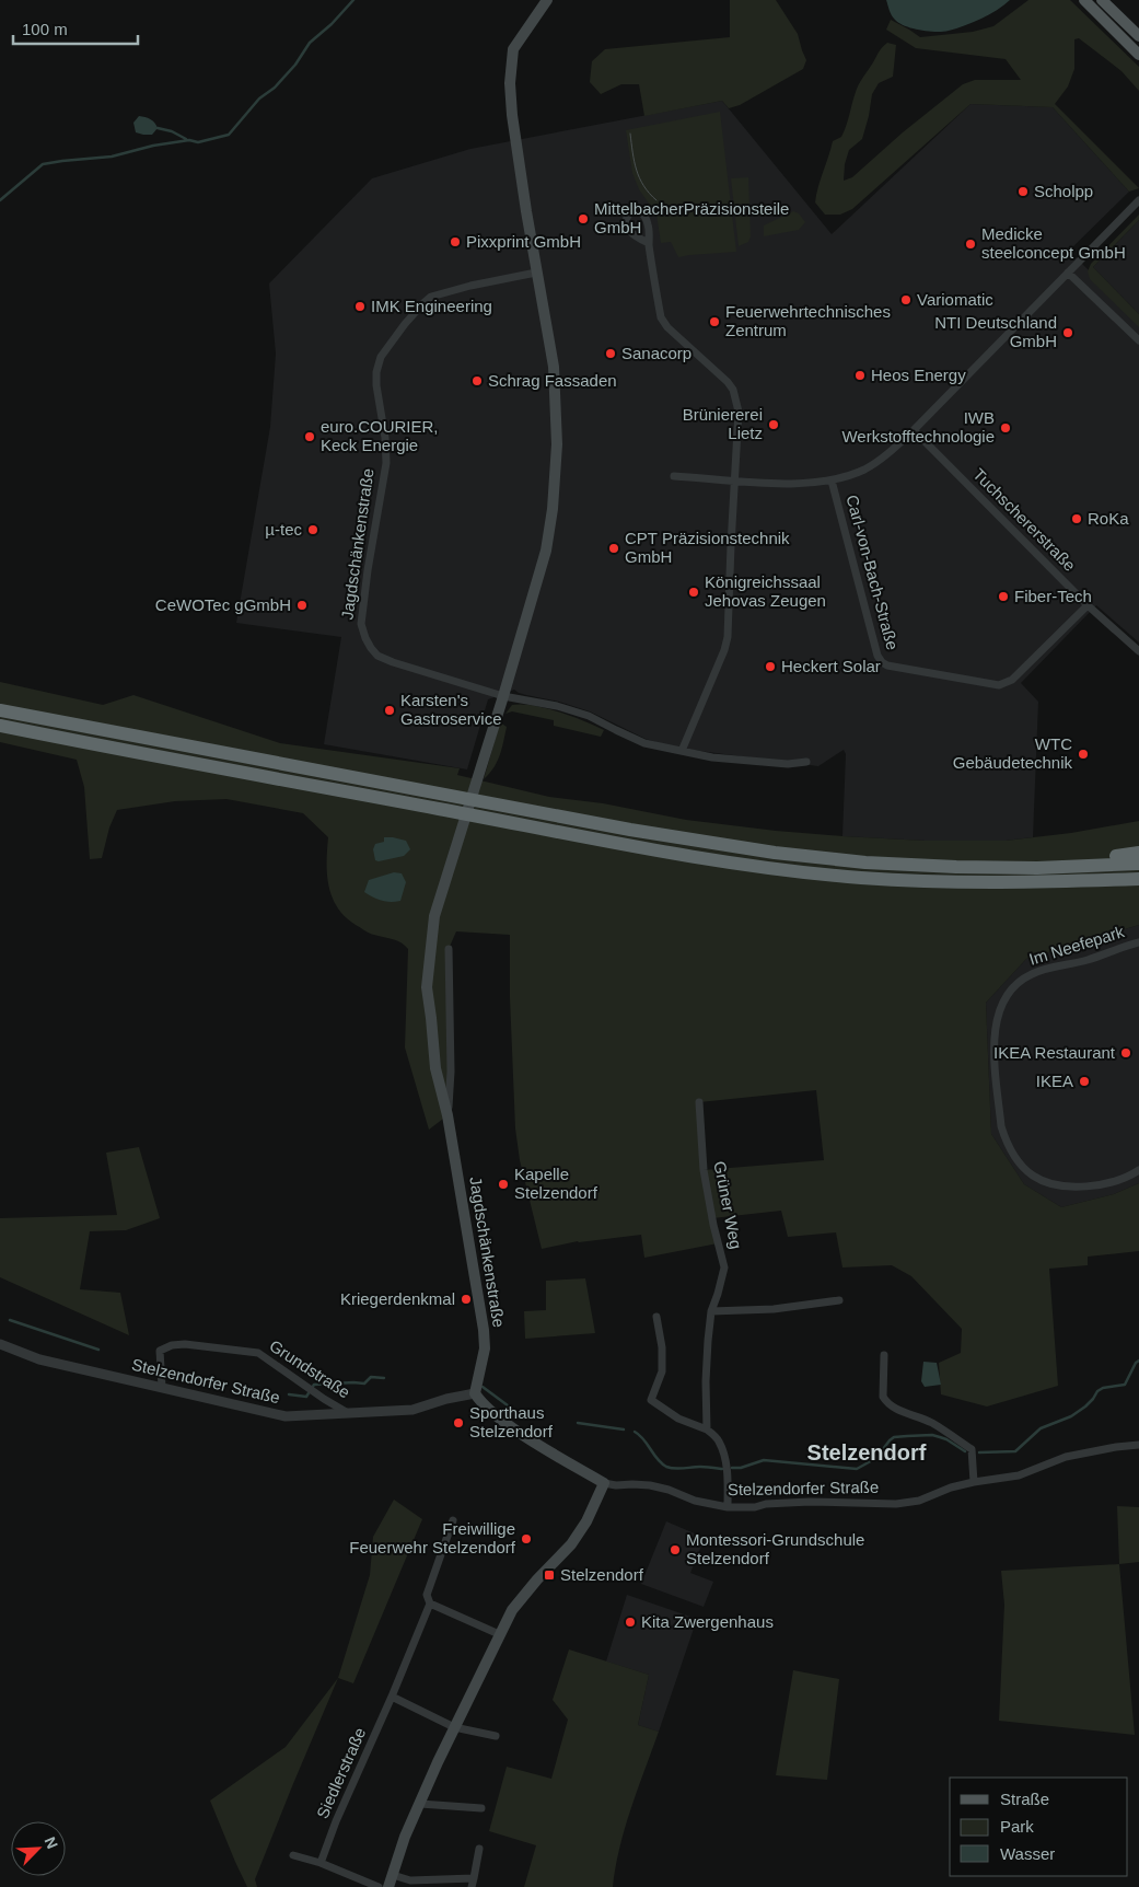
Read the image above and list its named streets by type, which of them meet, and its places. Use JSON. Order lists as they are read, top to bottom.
{
  "streets": {
    "main road": ["Jagdschänkenstraße", "Stelzendorfer Straße"],
    "street": [
      "Tuchschererstraße",
      "Carl-von-Bach-Straße",
      "Im Neefepark",
      "Grüner Weg",
      "Grundstraße",
      "Siedlerstraße"
    ]
  },
  "crossings": [
    ["Tuchschererstraße", "Carl-von-Bach-Straße"],
    ["Jagdschänkenstraße", "Stelzendorfer Straße"],
    ["Grundstraße", "Stelzendorfer Straße"]
  ],
  "districts": ["Stelzendorf"],
  "places": {
    "other": [
      "Scholpp",
      "MittelbacherPräzisionsteile GmbH",
      "Pixxprint GmbH",
      "Medicke steelconcept GmbH",
      "Variomatic",
      "IMK Engineering",
      "Feuerwehrtechnisches Zentrum",
      "NTI Deutschland GmbH",
      "Sanacorp",
      "Heos Energy",
      "Schrag Fassaden",
      "Brüniererei Lietz",
      "IWB Werkstofftechnologie",
      "euro.COURIER, Keck Energie",
      "RoKa",
      "µ-tec",
      "CPT Präzisionstechnik GmbH",
      "Königreichssaal Jehovas Zeugen",
      "Fiber-Tech",
      "CeWOTec gGmbH",
      "Heckert Solar",
      "Karsten's Gastroservice",
      "WTC Gebäudetechnik",
      "IKEA Restaurant",
      "IKEA",
      "Kapelle Stelzendorf",
      "Kriegerdenkmal",
      "Sporthaus Stelzendorf",
      "Freiwillige Feuerwehr Stelzendorf",
      "Montessori-Grundschule Stelzendorf",
      "Kita Zwergenhaus"
    ],
    "transit": ["Stelzendorf"]
  },
  "legend": ["Straße", "Park", "Wasser"],
  "scale_bar": "100 m",
  "north": "top right"
}
